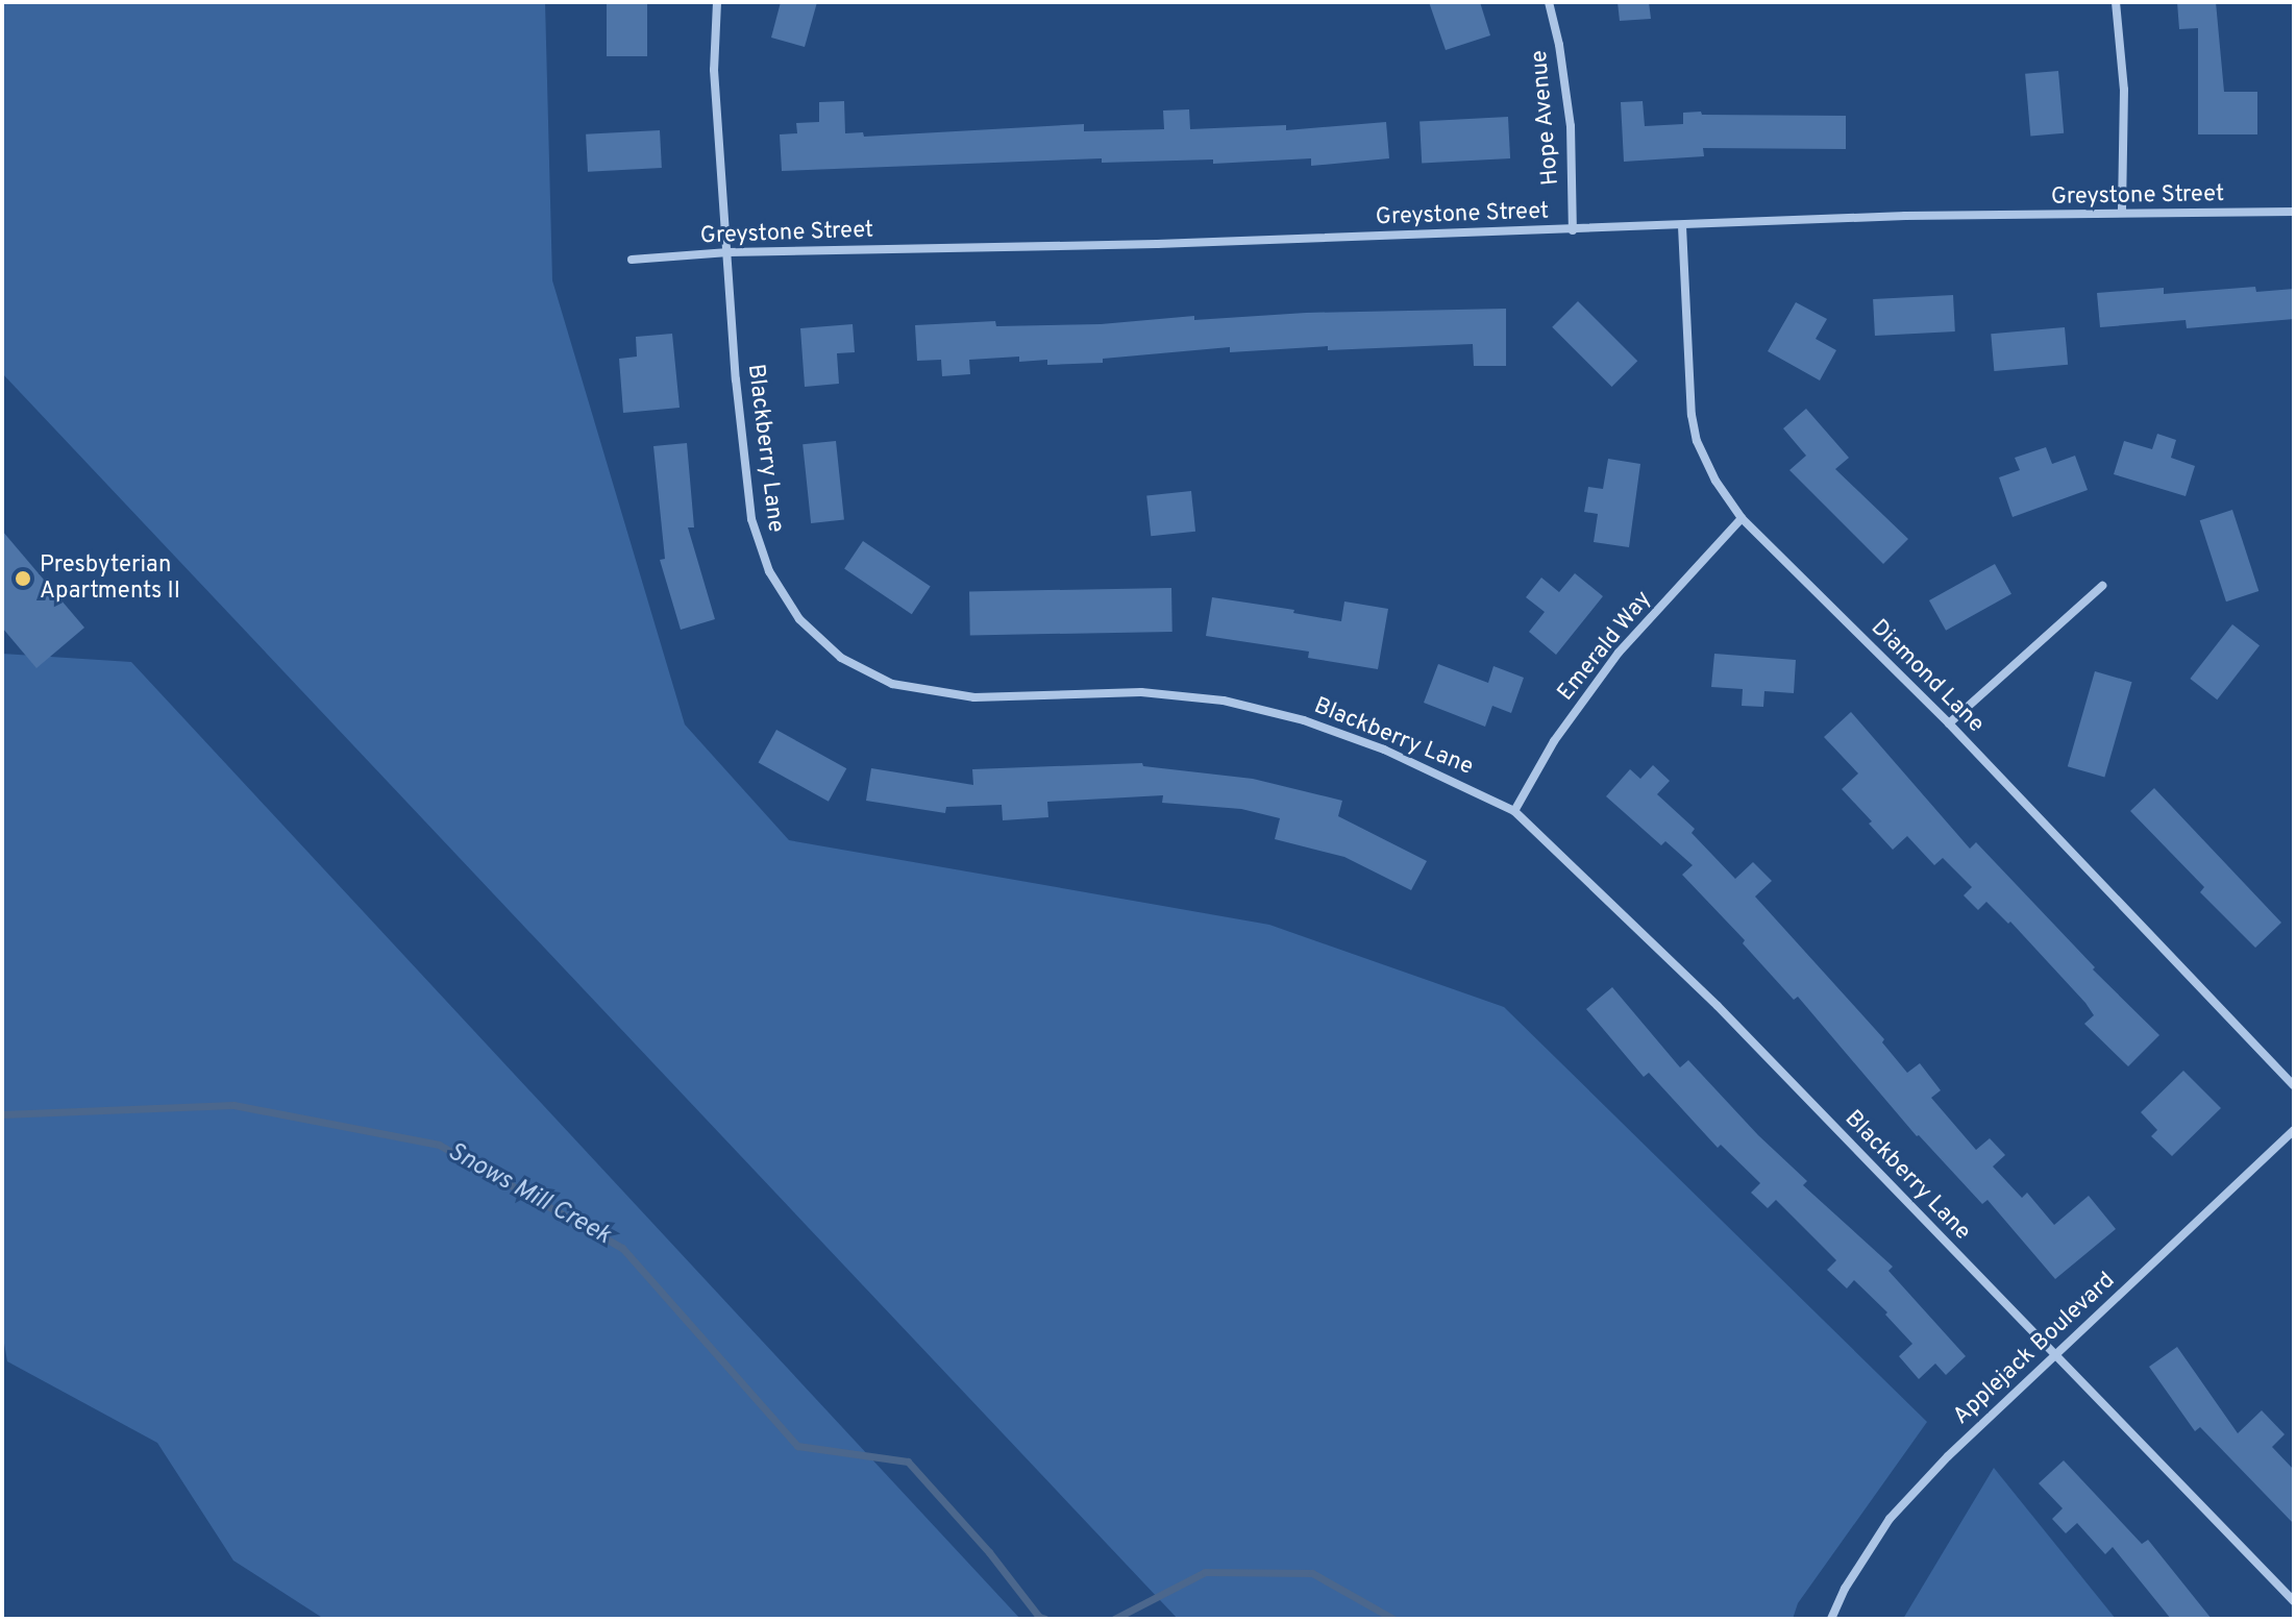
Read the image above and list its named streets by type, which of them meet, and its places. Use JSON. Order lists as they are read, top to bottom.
{
  "streets": {
    "street": [
      "Hope Avenue",
      "Greystone Street",
      "Blackberry Lane",
      "Emerald Way",
      "Diamond Lane",
      "Applejack Boulevard"
    ]
  },
  "crossings": [
    ["Hope Avenue", "Greystone Street"],
    ["Greystone Street", "Blackberry Lane"],
    ["Greystone Street", "Diamond Lane"],
    ["Blackberry Lane", "Emerald Way"],
    ["Blackberry Lane", "Applejack Boulevard"],
    ["Emerald Way", "Diamond Lane"]
  ],
  "water": ["Snows Mill Creek"],
  "places": ["Presbyterian Apartments II"]
}
